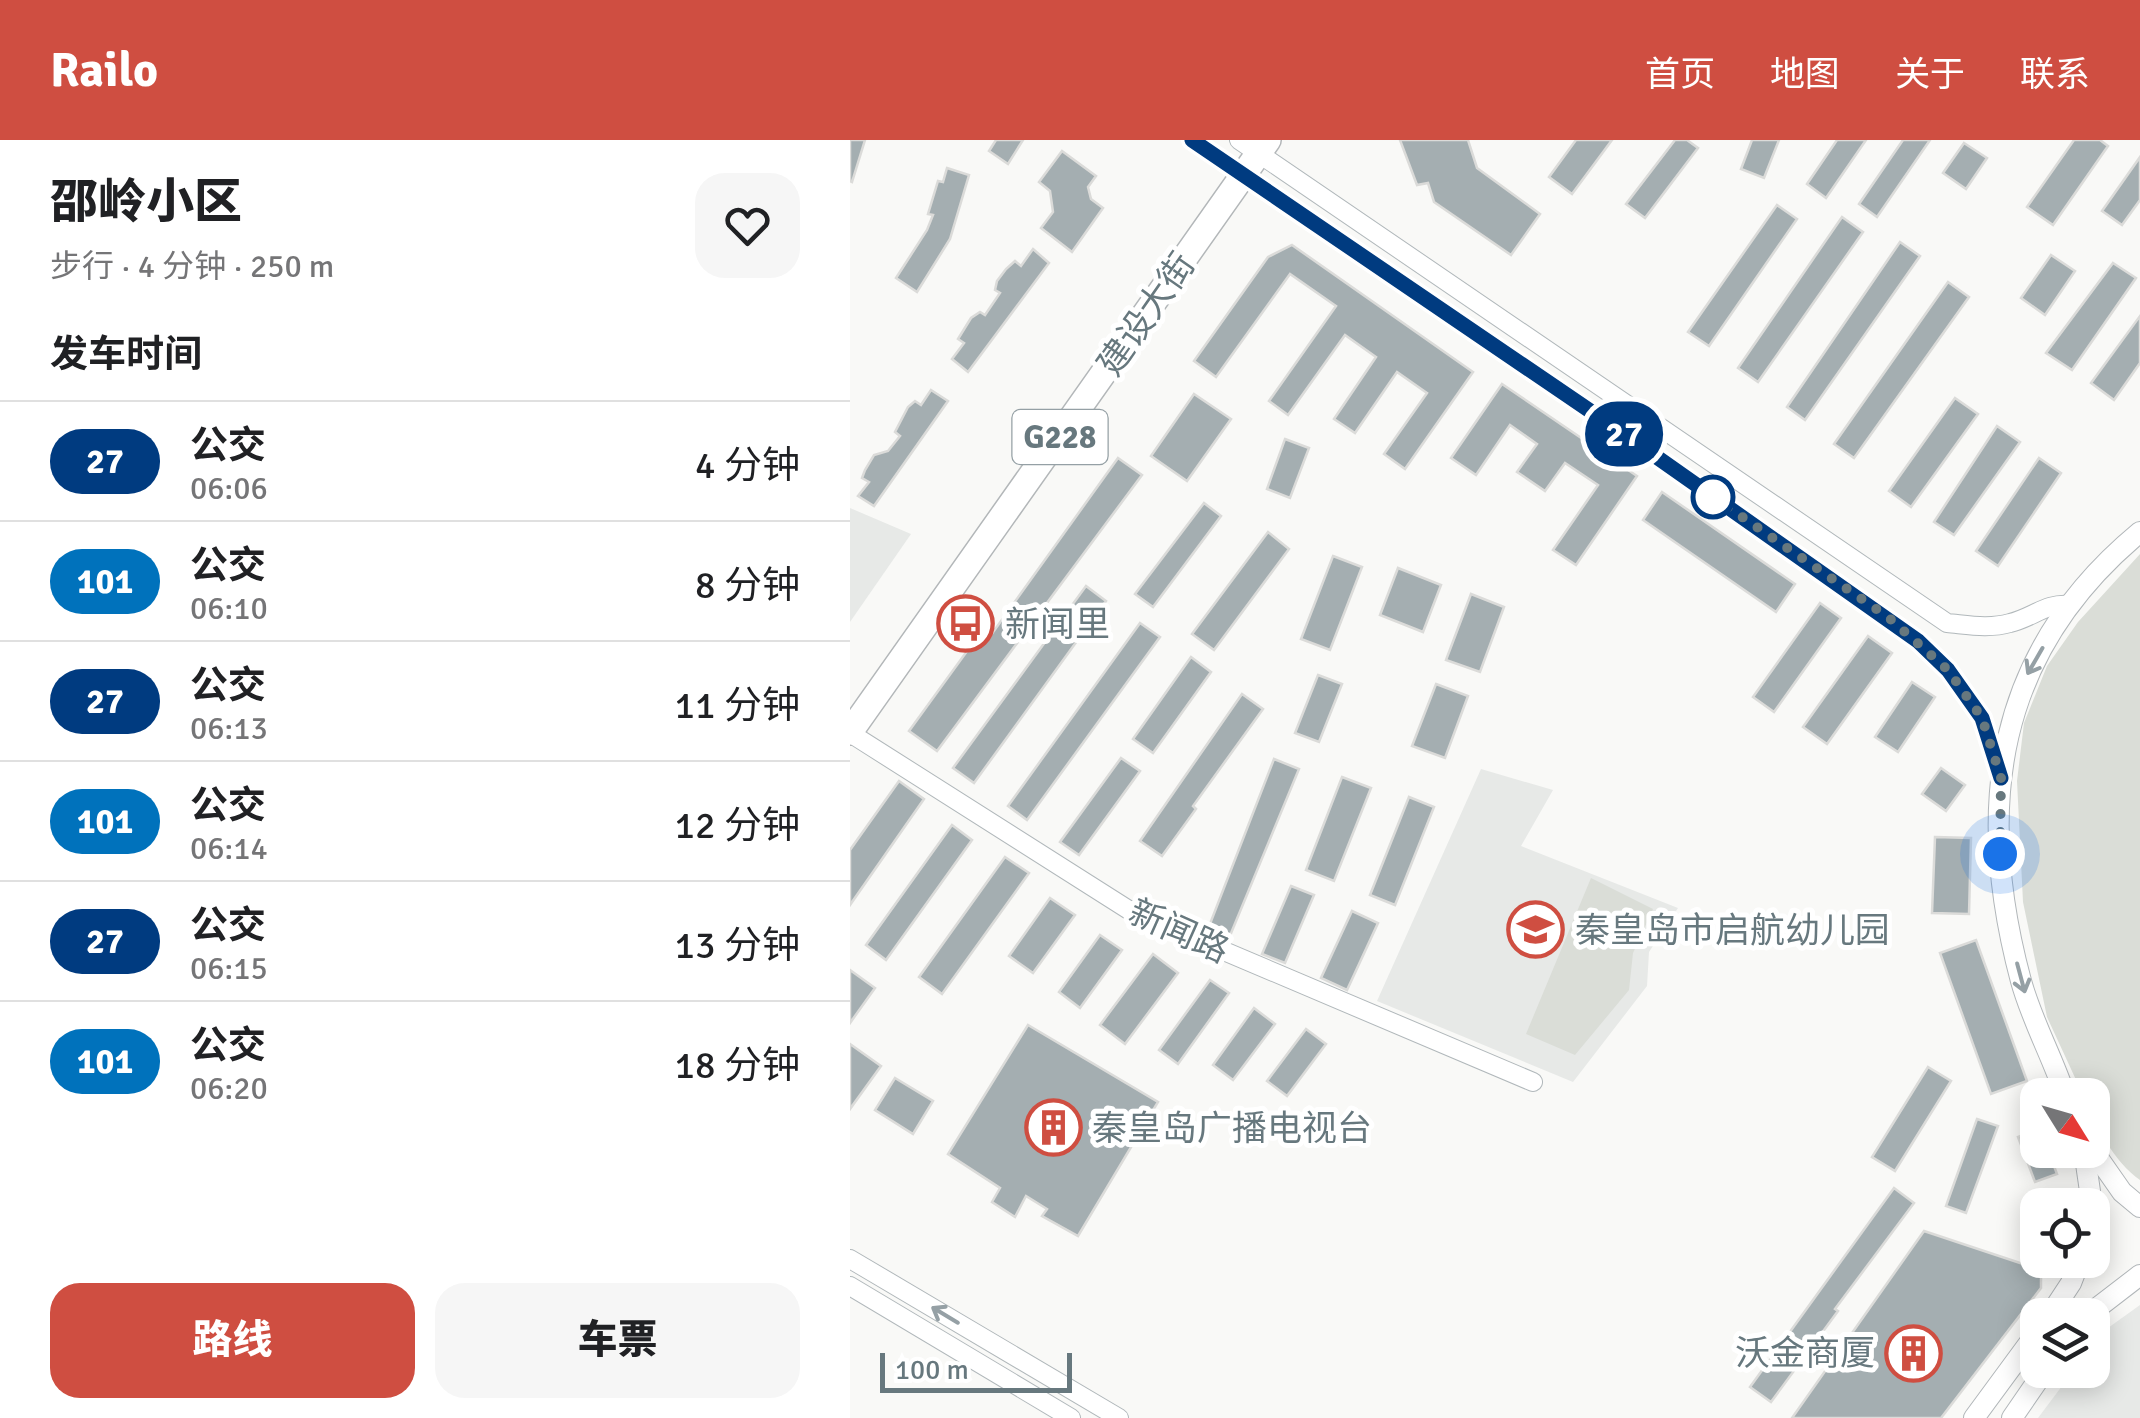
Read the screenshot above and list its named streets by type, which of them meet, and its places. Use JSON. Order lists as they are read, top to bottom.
{
  "streets": {
    "highway": ["建设大街", "G228"],
    "main road": ["新闻路"]
  },
  "crossings": [
    ["建设大街", "新闻路"]
  ],
  "places": {
    "bus stop": ["新闻里"],
    "school or university": ["秦皇岛市启航幼儿园"],
    "building": ["秦皇岛广播电视台", "沃金商厦"]
  },
  "lines": ["bus line 27"],
  "scale_bar": "100 m",
  "north": "bottom right",
  "page": {
    "header": "Railo",
    "nav": [
      "首页",
      "地图",
      "关于",
      "联系"
    ],
    "heading": [
      ["邵岭小区", "步行 · 4 分钟 · 250 m"],
      "发车时间"
    ],
    "on_map": "27",
    "list": [
      {
        "mark": "27",
        "name": "公交",
        "note": "06:06",
        "value": "4 分钟"
      },
      {
        "mark": "101",
        "name": "公交",
        "note": "06:10",
        "value": "8 分钟"
      },
      {
        "mark": "27",
        "name": "公交",
        "note": "06:13",
        "value": "11 分钟"
      },
      {
        "mark": "101",
        "name": "公交",
        "note": "06:14",
        "value": "12 分钟"
      },
      {
        "mark": "27",
        "name": "公交",
        "note": "06:15",
        "value": "13 分钟"
      },
      {
        "mark": "101",
        "name": "公交",
        "note": "06:20",
        "value": "18 分钟"
      }
    ],
    "buttons": ["路线", "车票"],
    "scale": "100 m"
  }
}
